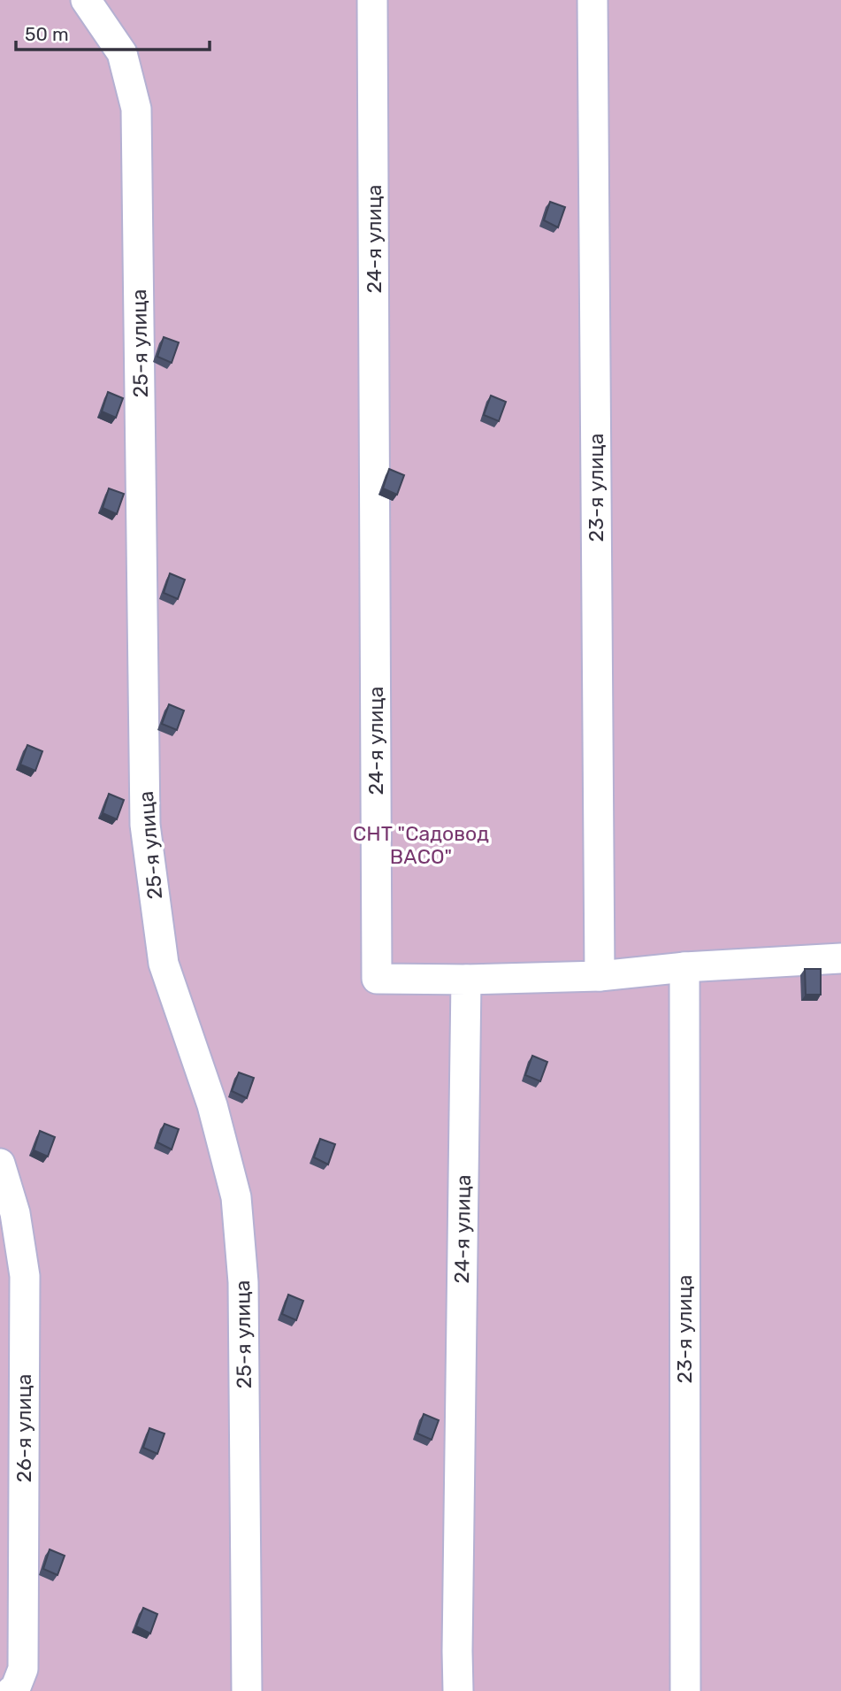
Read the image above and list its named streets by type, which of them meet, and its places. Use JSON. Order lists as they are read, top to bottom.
{
  "streets": {
    "street": [
      "24-я улица",
      "25-я улица",
      "23-я улица",
      "26-я улица"
    ]
  },
  "parks": ["СНТ \"Садовод ВАСО\""],
  "scale_bar": "50 m"
}
